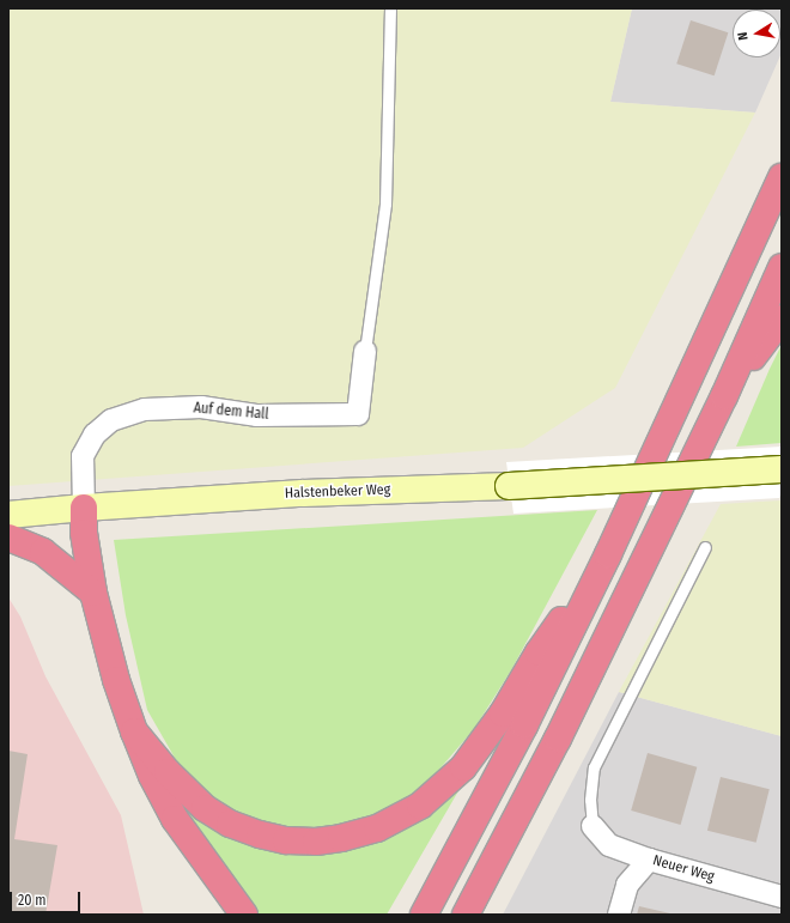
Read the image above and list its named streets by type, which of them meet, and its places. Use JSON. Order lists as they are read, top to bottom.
{
  "streets": {
    "main road": ["Halstenbeker Weg"],
    "street": ["Auf dem Hall", "Neuer Weg"]
  },
  "crossings": [
    ["Auf dem Hall", "Halstenbeker Weg"]
  ],
  "scale_bar": "20 m",
  "north": "left"
}
